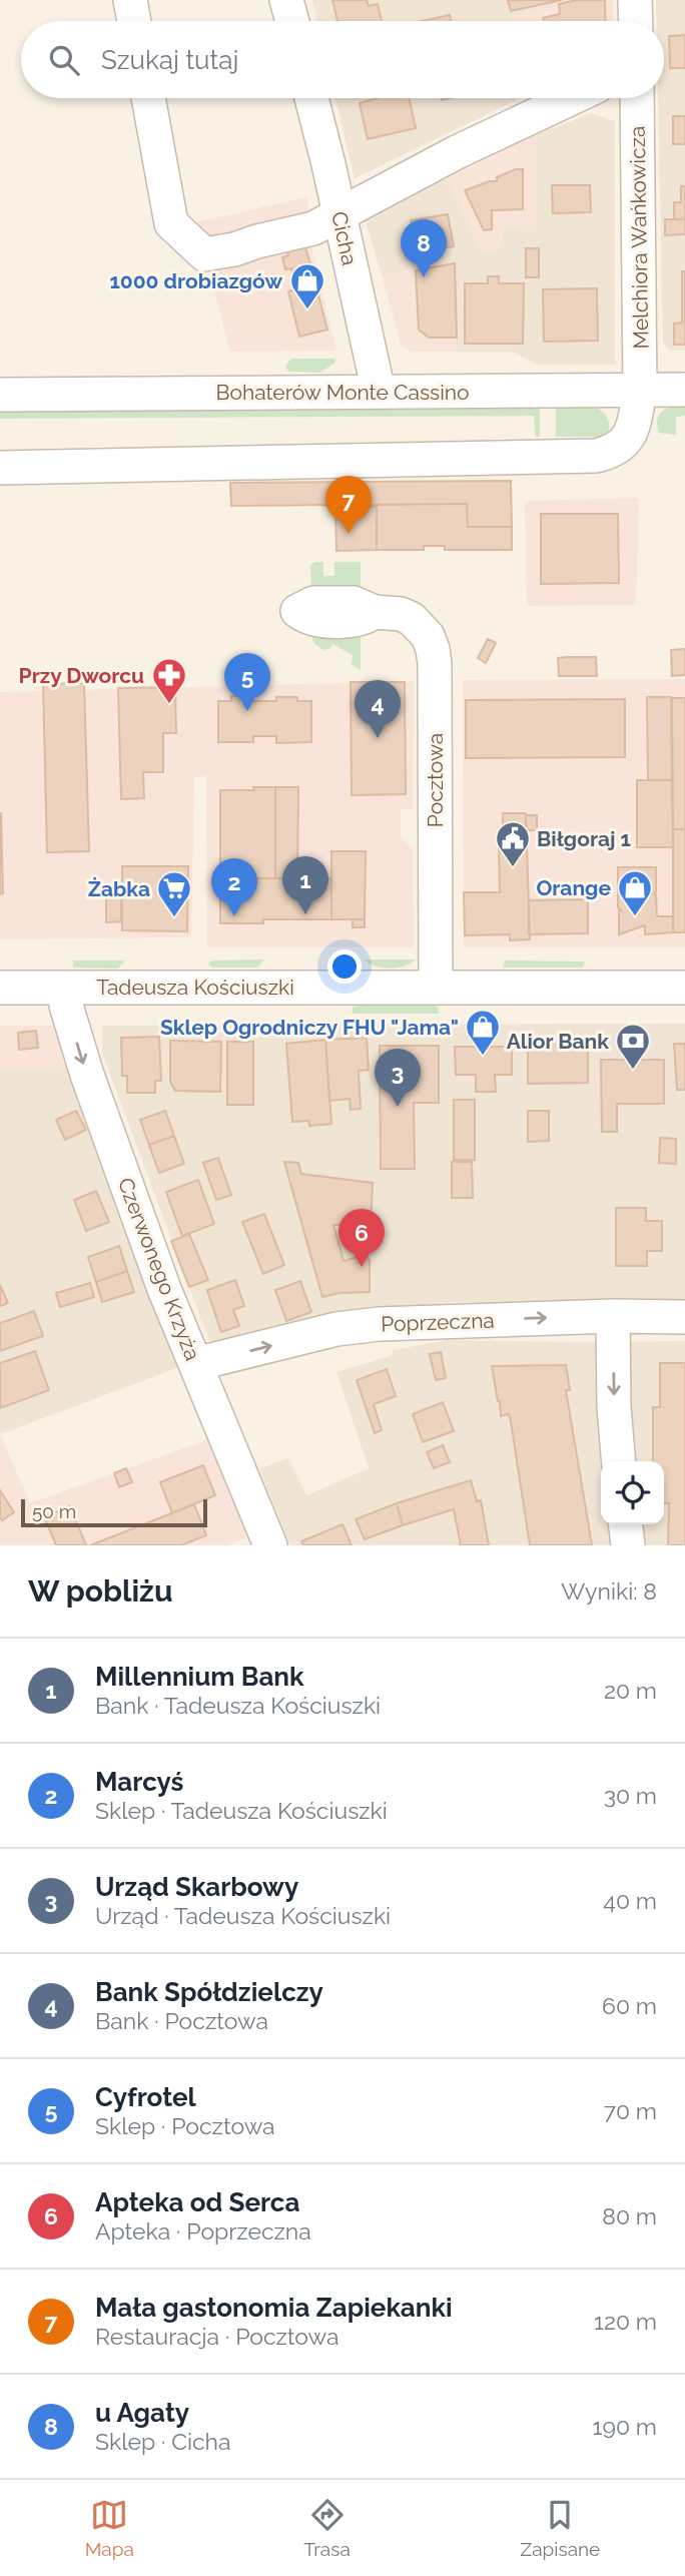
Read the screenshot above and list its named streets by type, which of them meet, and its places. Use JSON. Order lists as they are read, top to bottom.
{
  "streets": {
    "street": [
      "Melchiora Wańkowicza",
      "Cicha",
      "Bohaterów Monte Cassino",
      "Pocztowa",
      "Tadeusza Kościuszki",
      "Czerwonego Krzyża",
      "Poprzeczna"
    ]
  },
  "crossings": [
    ["Melchiora Wańkowicza", "Bohaterów Monte Cassino"],
    ["Cicha", "Bohaterów Monte Cassino"],
    ["Pocztowa", "Tadeusza Kościuszki"],
    ["Tadeusza Kościuszki", "Czerwonego Krzyża"],
    ["Czerwonego Krzyża", "Poprzeczna"]
  ],
  "one_way": ["Czerwonego Krzyża", "Poprzeczna"],
  "places": {
    "shop": ["1000 drobiazgów", "Orange", "Sklep Ogrodniczy FHU \"Jama\""],
    "pharmacy": ["Przy Dworcu"],
    "public building": ["Biłgoraj 1"],
    "supermarket": ["Żabka"],
    "bank": ["Alior Bank"]
  },
  "scale_bar": "50 m",
  "page": {
    "search": "Szukaj tutaj",
    "pins": [
      "8",
      "7",
      "5",
      "4",
      "1",
      "2",
      "3",
      "6"
    ],
    "scale": "50 m",
    "heading": ["W pobliżu", "Wyniki: 8"],
    "list": [
      {
        "mark": "1",
        "name": "Millennium Bank",
        "note": "Bank · Tadeusza Kościuszki",
        "value": "20 m"
      },
      {
        "mark": "2",
        "name": "Marcyś",
        "note": "Sklep · Tadeusza Kościuszki",
        "value": "30 m"
      },
      {
        "mark": "3",
        "name": "Urząd Skarbowy",
        "note": "Urząd · Tadeusza Kościuszki",
        "value": "40 m"
      },
      {
        "mark": "4",
        "name": "Bank Spółdzielczy",
        "note": "Bank · Pocztowa",
        "value": "60 m"
      },
      {
        "mark": "5",
        "name": "Cyfrotel",
        "note": "Sklep · Pocztowa",
        "value": "70 m"
      },
      {
        "mark": "6",
        "name": "Apteka od Serca",
        "note": "Apteka · Poprzeczna",
        "value": "80 m"
      },
      {
        "mark": "7",
        "name": "Mała gastonomia Zapiekanki",
        "note": "Restauracja · Pocztowa",
        "value": "120 m"
      },
      {
        "mark": "8",
        "name": "u Agaty",
        "note": "Sklep · Cicha",
        "value": "190 m"
      }
    ],
    "nav": ["Mapa", "Trasa", "Zapisane"]
  }
}
